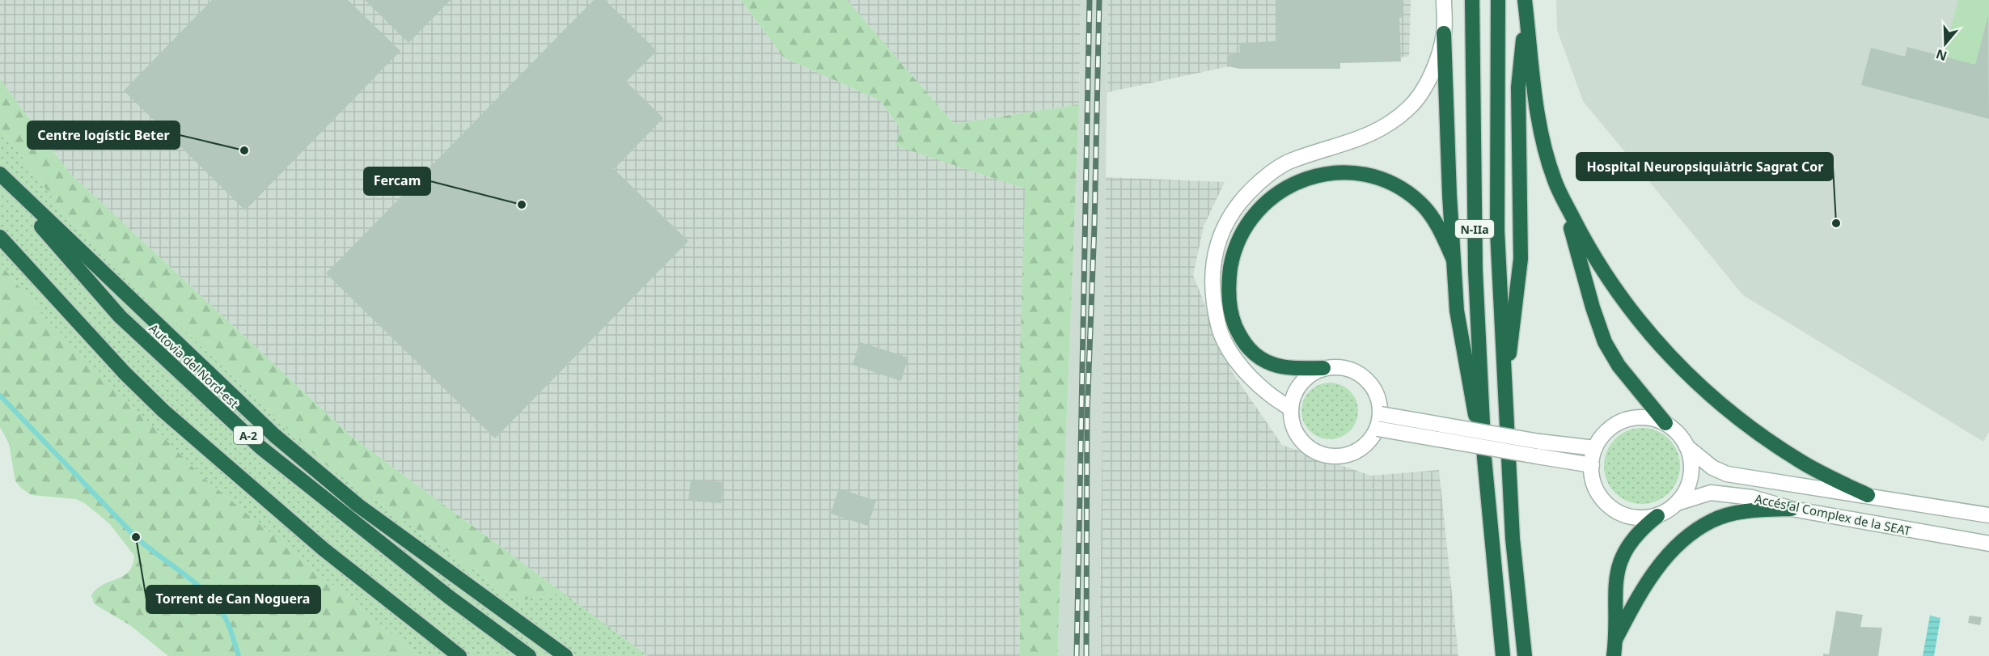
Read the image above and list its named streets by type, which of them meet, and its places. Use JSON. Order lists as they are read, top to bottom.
{
  "streets": {
    "highway": ["N-IIa", "Autovia del Nord-est", "A-2"],
    "street": ["Accés al Complex de la SEAT"]
  },
  "places": [
    "Centre logístic Beter",
    "Fercam",
    "Hospital Neuropsiquiàtric Sagrat Cor",
    "Torrent de Can Noguera"
  ],
  "north": "bottom"
}
